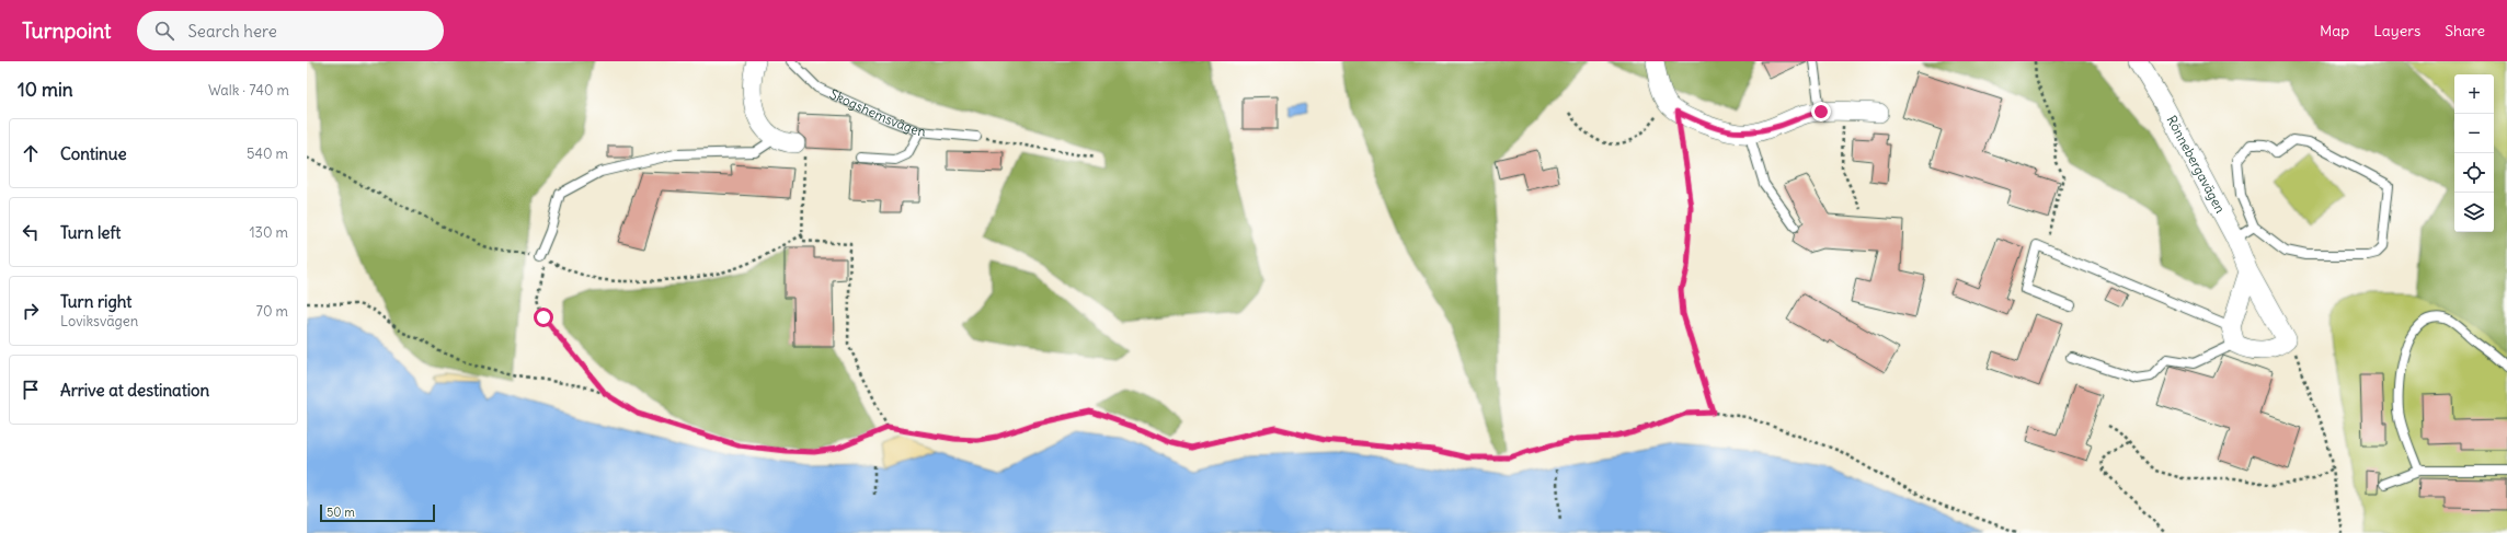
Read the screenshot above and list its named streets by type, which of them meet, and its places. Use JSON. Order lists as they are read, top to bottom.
{
  "streets": {
    "street": ["Rönnebergavägen"],
    "lane": ["Skogshemsvägen"]
  },
  "scale_bar": "50 m",
  "page": {
    "header": "Turnpoint",
    "search": "Search here",
    "nav": ["Map", "Layers", "Share"],
    "heading": ["10 min", "Walk · 740 m"],
    "map_buttons": ["+", "−"],
    "list": [
      ["Continue", "540 m"],
      ["Turn left", "130 m"],
      ["Turn right", "Loviksvägen", "70 m"],
      "Arrive at destination"
    ],
    "scale": "50 m"
  }
}
